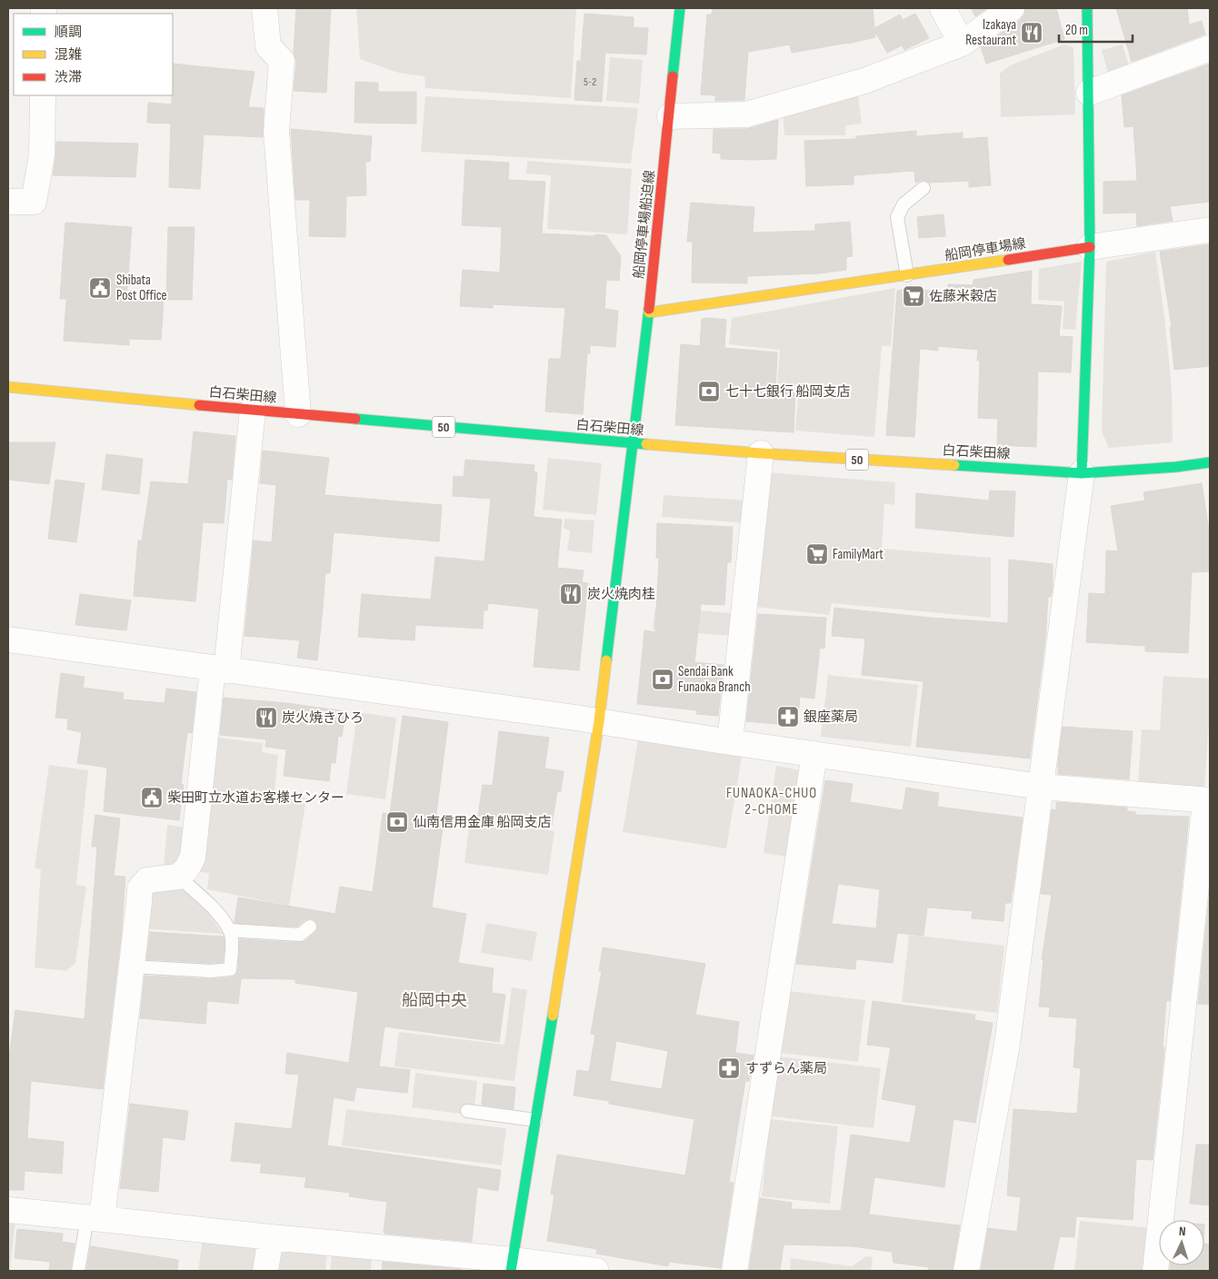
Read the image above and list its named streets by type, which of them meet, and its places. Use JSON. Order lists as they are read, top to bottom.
{
  "streets": {
    "street": [
      "船岡停車場船迫線",
      "船岡停車場線",
      "白石柴田線",
      "50"
    ]
  },
  "crossings": [
    ["船岡停車場船迫線", "船岡停車場線"],
    ["船岡停車場船迫線", "白石柴田線"]
  ],
  "districts": ["FUNAOKA-CHUO 2-CHOME", "船岡中央"],
  "places": {
    "restaurant": ["Izakaya Restaurant", "炭火焼肉桂", "炭火焼きひろ"],
    "public building": ["Shibata Post Office", "柴田町立水道お客様センター"],
    "supermarket": ["佐藤米穀店", "FamilyMart"],
    "bank": ["七十七銀行 船岡支店", "Sendai Bank Funaoka Branch", "仙南信用金庫 船岡支店"],
    "pharmacy": ["銀座薬局", "すずらん薬局"]
  },
  "house_numbers": ["5-2"],
  "legend": ["順調", "混雑", "渋滞"],
  "scale_bar": "20 m",
  "north": "top"
}
